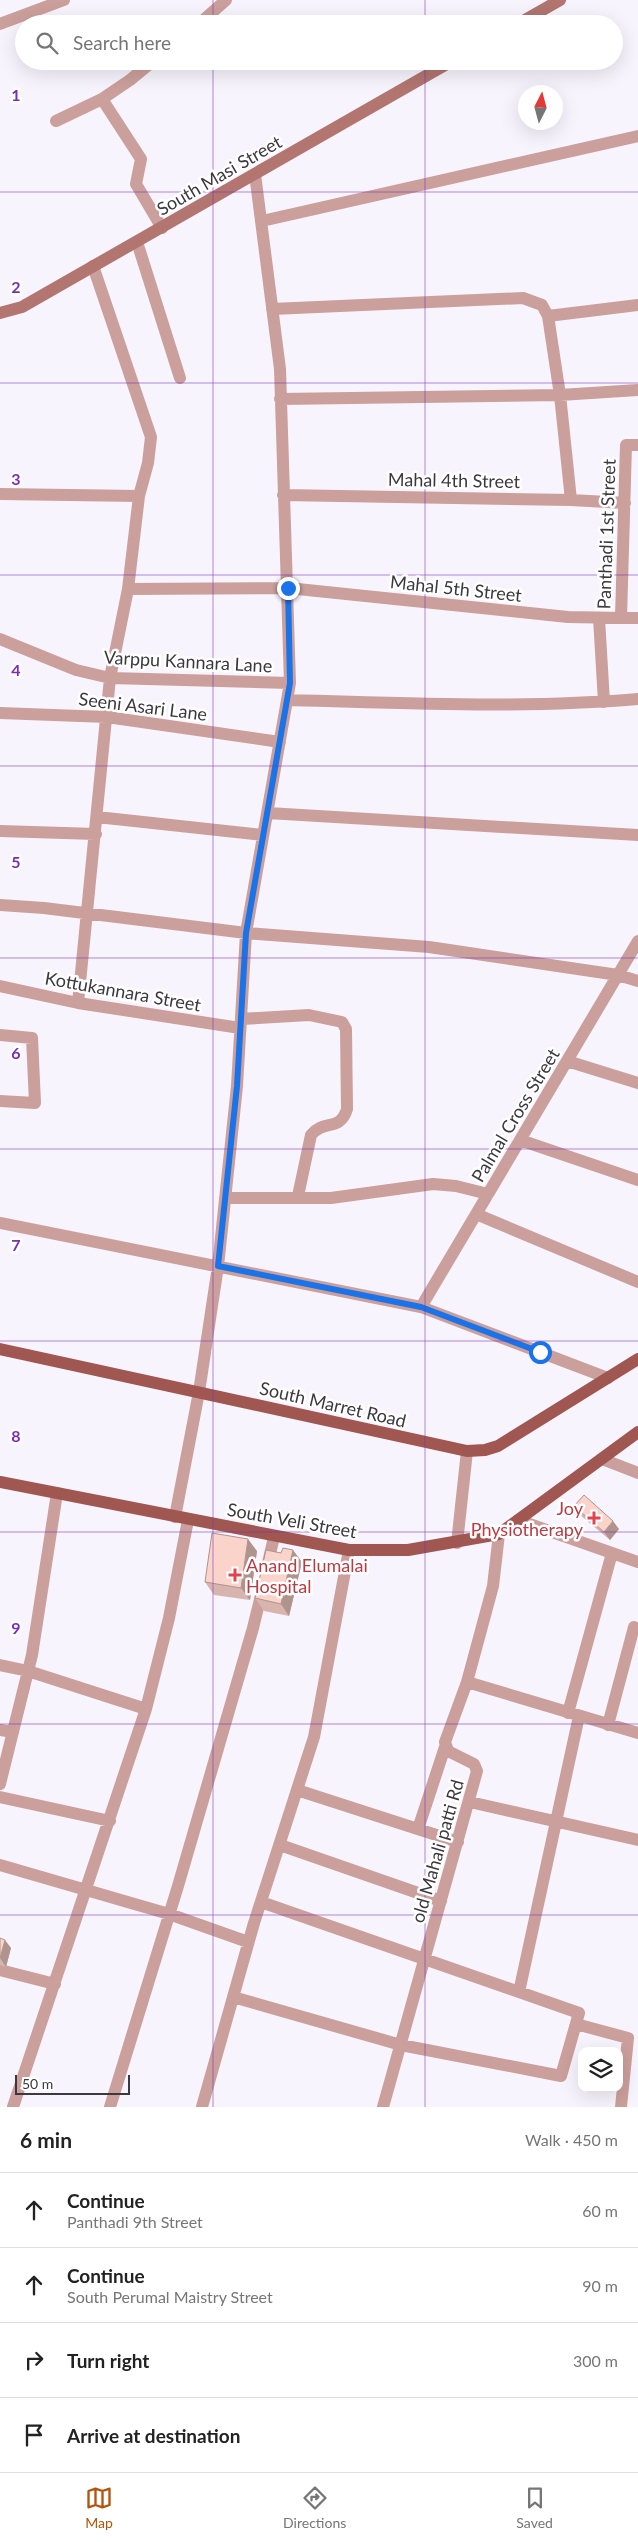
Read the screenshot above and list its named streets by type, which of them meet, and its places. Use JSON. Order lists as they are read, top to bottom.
{
  "streets": {
    "main road": ["South Masi Street", "South Marret Road", "South Veli Street"],
    "street": [
      "Mahal 4th Street",
      "Panthadi 1st Street",
      "Mahal 5th Street",
      "Varppu Kannara Lane",
      "Seeni Asari Lane",
      "Kottukannara Street",
      "Palmal Cross Street",
      "old Mahali patti Rd"
    ]
  },
  "crossings": [
    ["Mahal 4th Street", "Panthadi 1st Street"],
    ["Panthadi 1st Street", "Mahal 5th Street"]
  ],
  "places": {
    "health": ["Joy Physiotherapy", "Anand Elumalai Hospital"]
  },
  "scale_bar": "50 m",
  "north": "top",
  "page": {
    "search": "Search here",
    "scale": "50 m",
    "heading": ["6 min", "Walk · 450 m"],
    "list": [
      ["Continue", "Panthadi 9th Street", "60 m"],
      ["Continue", "South Perumal Maistry Street", "90 m"],
      ["Turn right", "300 m"],
      "Arrive at destination"
    ],
    "nav": ["Map", "Directions", "Saved"]
  },
  "grid": {
    "rows": [
      "1",
      "2",
      "3",
      "4",
      "5",
      "6",
      "7",
      "8",
      "9"
    ]
  }
}
